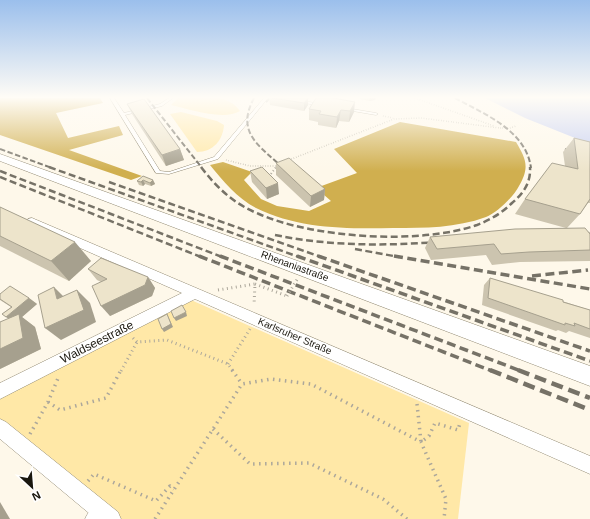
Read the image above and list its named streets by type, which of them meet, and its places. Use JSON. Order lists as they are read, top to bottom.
{
  "streets": {
    "street": ["Rhenaniastraße", "Karlsruher Straße", "Waldseestraße"]
  },
  "crossings": [
    ["Karlsruher Straße", "Waldseestraße"]
  ],
  "north": "bottom right"
}
